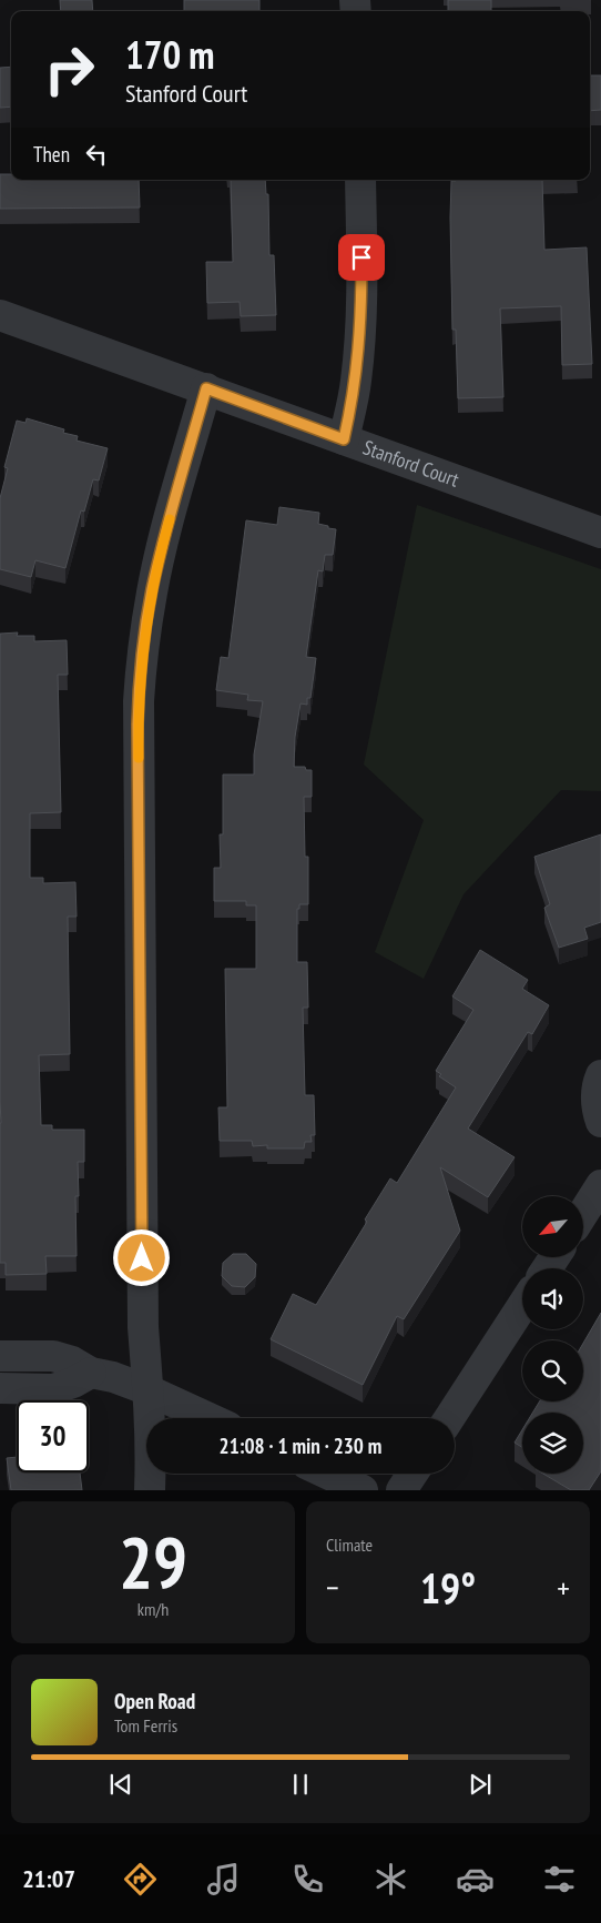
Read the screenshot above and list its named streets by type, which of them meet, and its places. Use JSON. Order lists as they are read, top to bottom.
{
  "streets": {
    "street": ["Stanford Court"]
  },
  "north": "bottom left",
  "page": {
    "turn": ["170 m", "Stanford Court"],
    "then": "Then",
    "limit": "30",
    "trip": "21:08 · 1 min · 230 m",
    "tile": [
      ["29", "km/h"],
      "Climate"
    ],
    "heat": ["−", "19°", "+"],
    "song": ["Open Road", "Tom Ferris"],
    "tabs": "21:07"
  }
}
